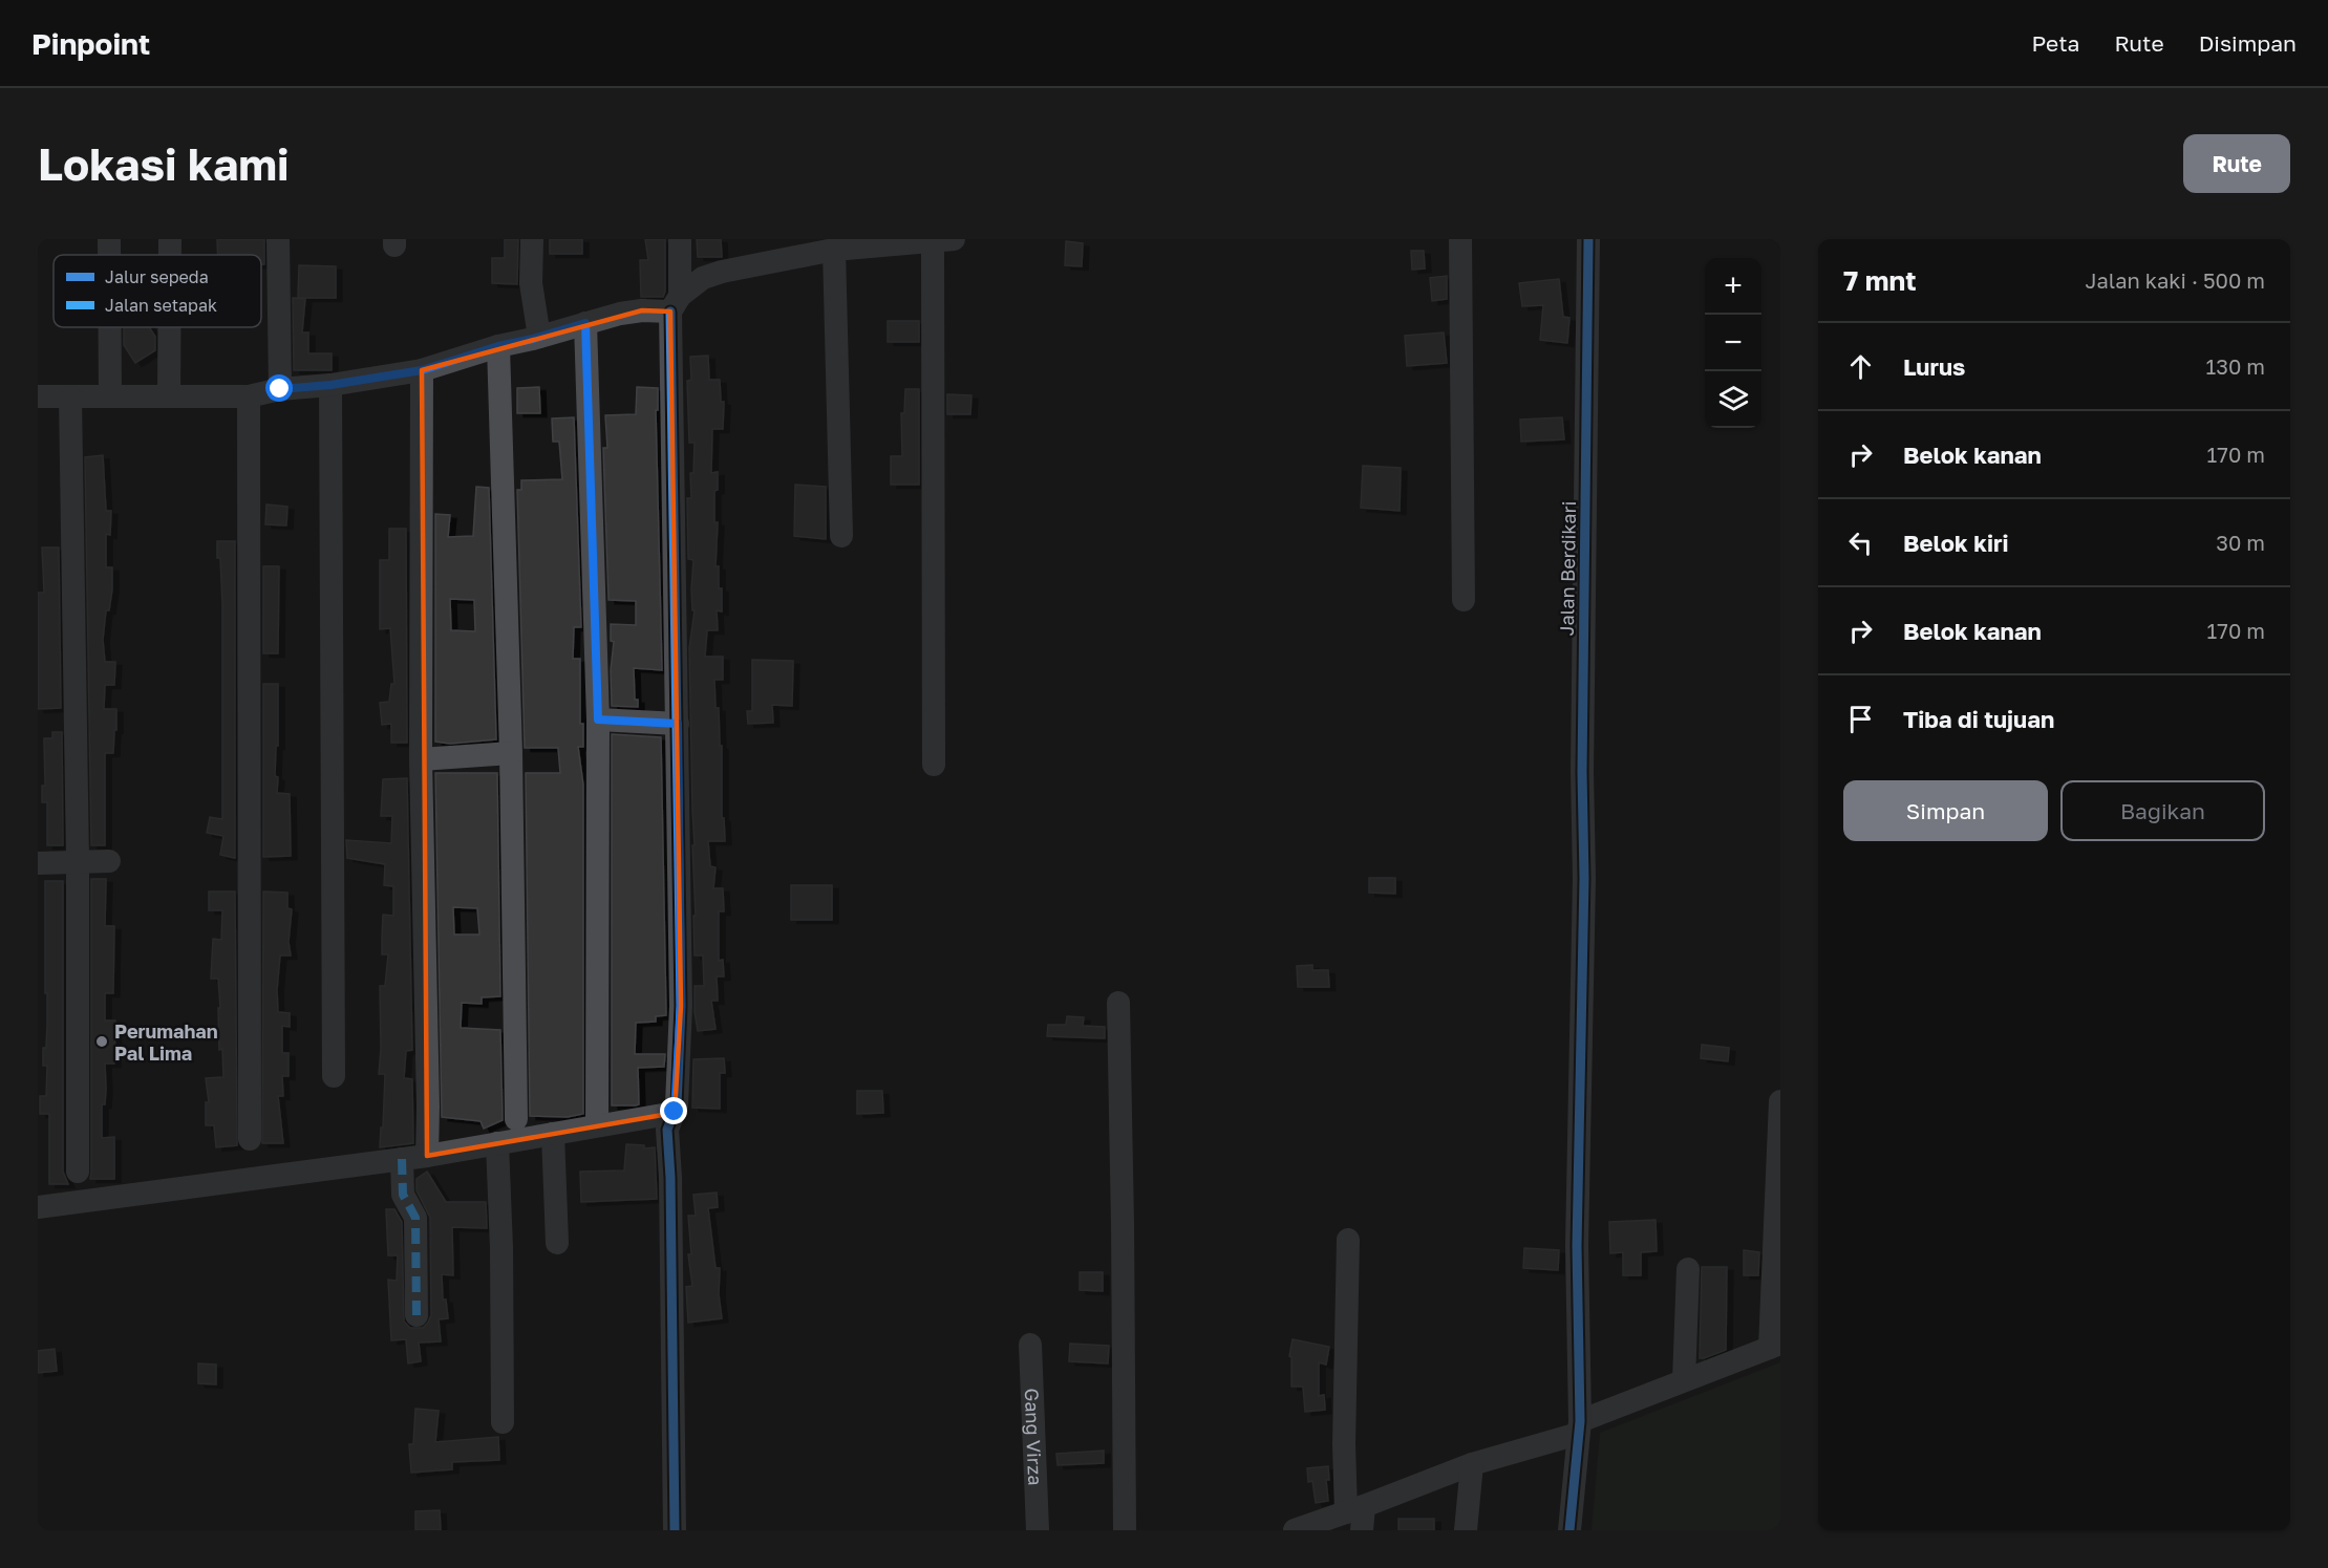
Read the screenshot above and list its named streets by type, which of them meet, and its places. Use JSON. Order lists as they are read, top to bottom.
{
  "streets": {
    "street": ["Jalan Berdikari", "Gang Virza"]
  },
  "places": ["Perumahan Pal Lima"],
  "legend": ["Jalur sepeda", "Jalan setapak"],
  "page": {
    "header": "Pinpoint",
    "nav": ["Peta", "Rute", "Disimpan"],
    "buttons": [
      "Rute",
      ["Simpan", "Bagikan"]
    ],
    "title": "Lokasi kami",
    "heading": ["7 mnt", "Jalan kaki · 500 m"],
    "map_buttons": ["+", "−"],
    "list": [
      ["Lurus", "130 m"],
      ["Belok kanan", "170 m"],
      ["Belok kiri", "30 m"],
      ["Belok kanan", "170 m"],
      "Tiba di tujuan"
    ]
  }
}
